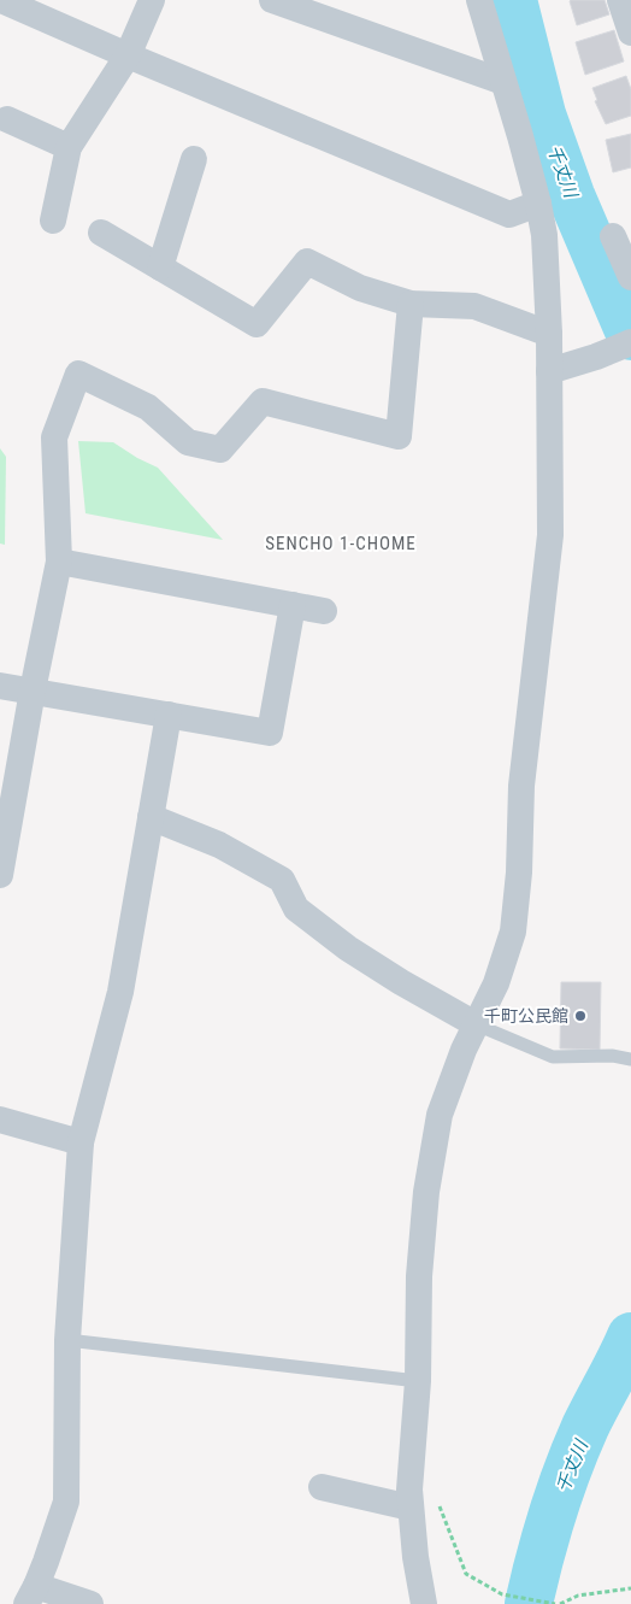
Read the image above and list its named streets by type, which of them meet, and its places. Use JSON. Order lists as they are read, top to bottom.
{
  "districts": ["SENCHO 1-CHOME"],
  "water": ["千丈川"],
  "places": ["千町公民館"]
}
